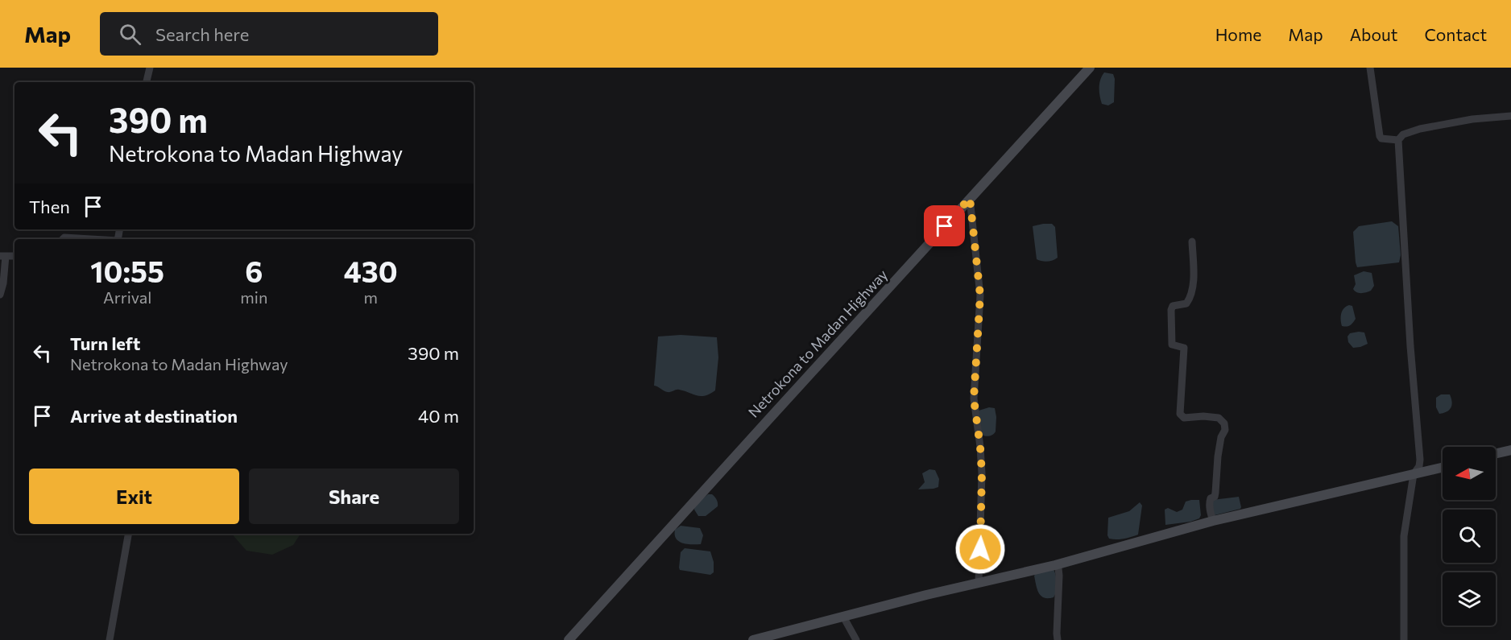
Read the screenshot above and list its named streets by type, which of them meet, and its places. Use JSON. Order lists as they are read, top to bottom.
{
  "streets": {
    "main road": ["Netrokona to Madan Highway"]
  },
  "north": "left",
  "page": {
    "header": "Map",
    "search": "Search here",
    "nav": [
      "Home",
      "Map",
      "About",
      "Contact"
    ],
    "turn": ["390 m", "Netrokona to Madan Highway"],
    "then": "Then",
    "eta": [
      "10:55",
      "Arrival",
      "6",
      "min",
      "430",
      "m"
    ],
    "list": [
      {
        "name": "Turn left",
        "note": "Netrokona to Madan Highway",
        "value": "390 m"
      },
      {
        "name": "Arrive at destination",
        "value": "40 m"
      }
    ],
    "buttons": ["Exit", "Share"]
  }
}
